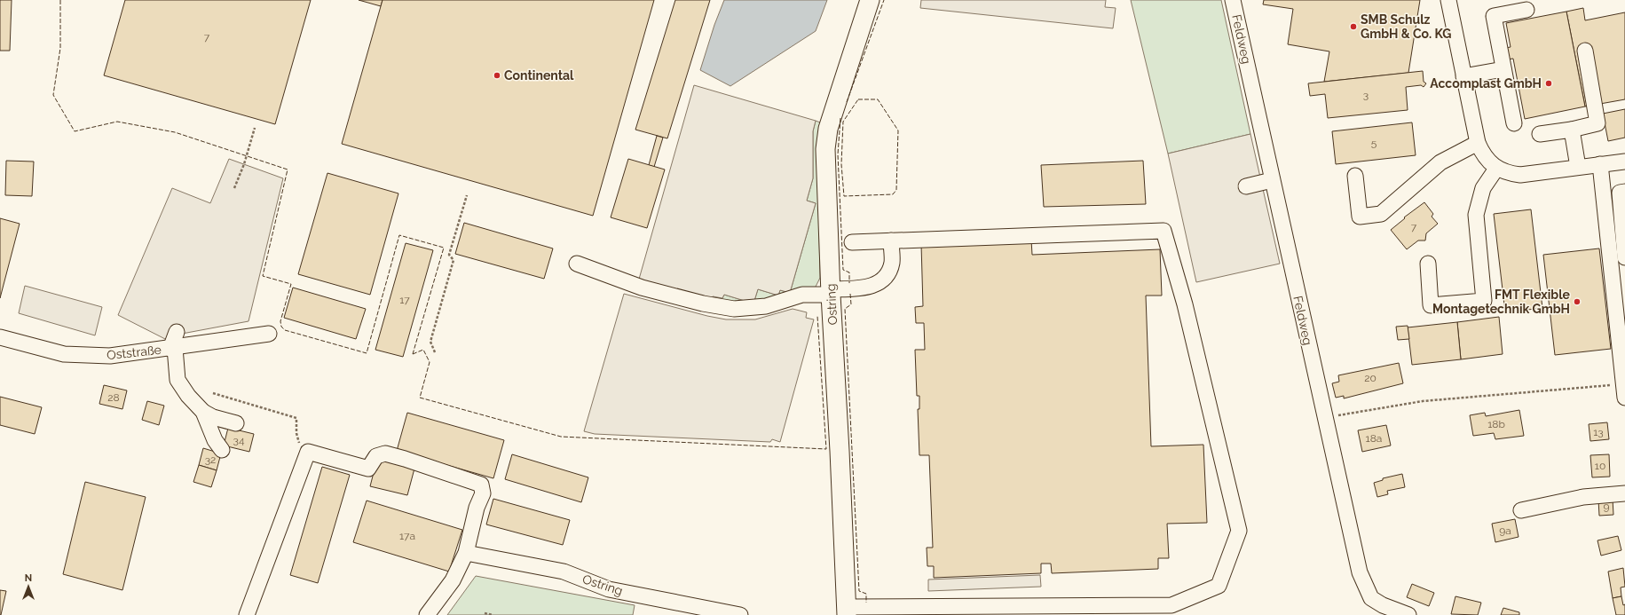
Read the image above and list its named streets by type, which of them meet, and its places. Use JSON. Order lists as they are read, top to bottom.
{
  "streets": {
    "main road": ["Ostring"],
    "street": ["Feldweg", "Oststraße"]
  },
  "places": [
    "SMB Schulz GmbH & Co. KG",
    "Continental",
    "Accomplast GmbH",
    "FMT Flexible Montagetechnik GmbH"
  ],
  "house_numbers": [
    "7",
    "3",
    "5",
    "7",
    "17",
    "20",
    "28",
    "18b",
    "13",
    "18a",
    "34",
    "32",
    "10",
    "9",
    "9a",
    "17a"
  ],
  "north": "top"
}
